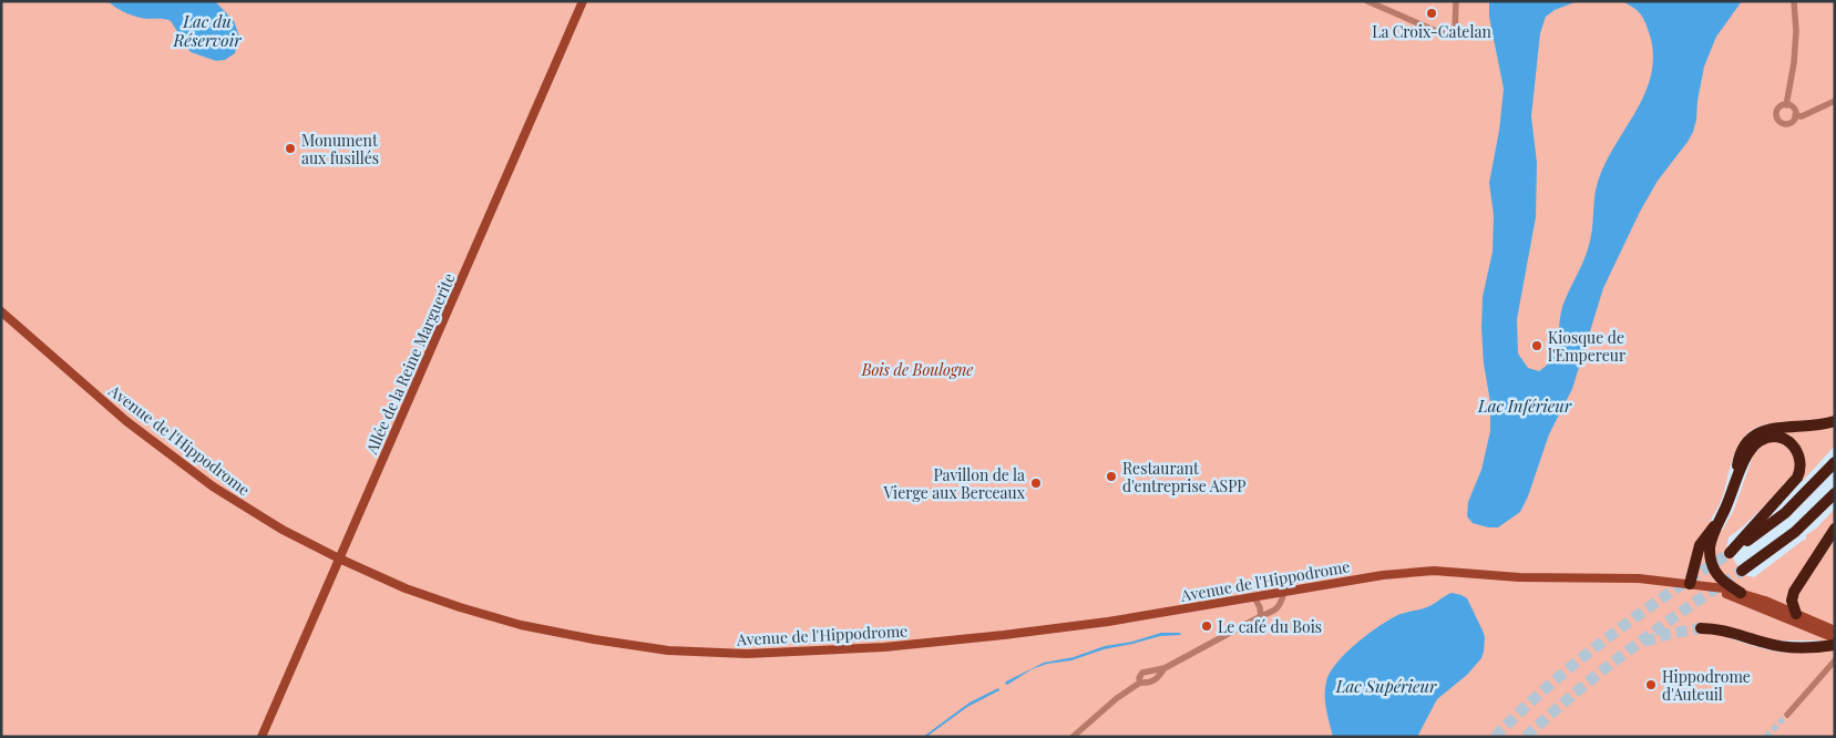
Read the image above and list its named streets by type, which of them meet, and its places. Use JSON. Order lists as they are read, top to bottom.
{
  "streets": {
    "main road": ["Allée de la Reine Marguerite", "Avenue de l'Hippodrome"]
  },
  "crossings": [
    ["Allée de la Reine Marguerite", "Avenue de l'Hippodrome"]
  ],
  "water": ["Lac du Réservoir", "Lac Inférieur", "Lac Supérieur"],
  "parks": ["Bois de Boulogne"],
  "places": [
    "La Croix-Catelan",
    "Monument aux fusillés",
    "Kiosque de l'Empereur",
    "Restaurant d'entreprise ASPP",
    "Pavillon de la Vierge aux Berceaux",
    "Le café du Bois",
    "Hippodrome d'Auteuil"
  ]
}
